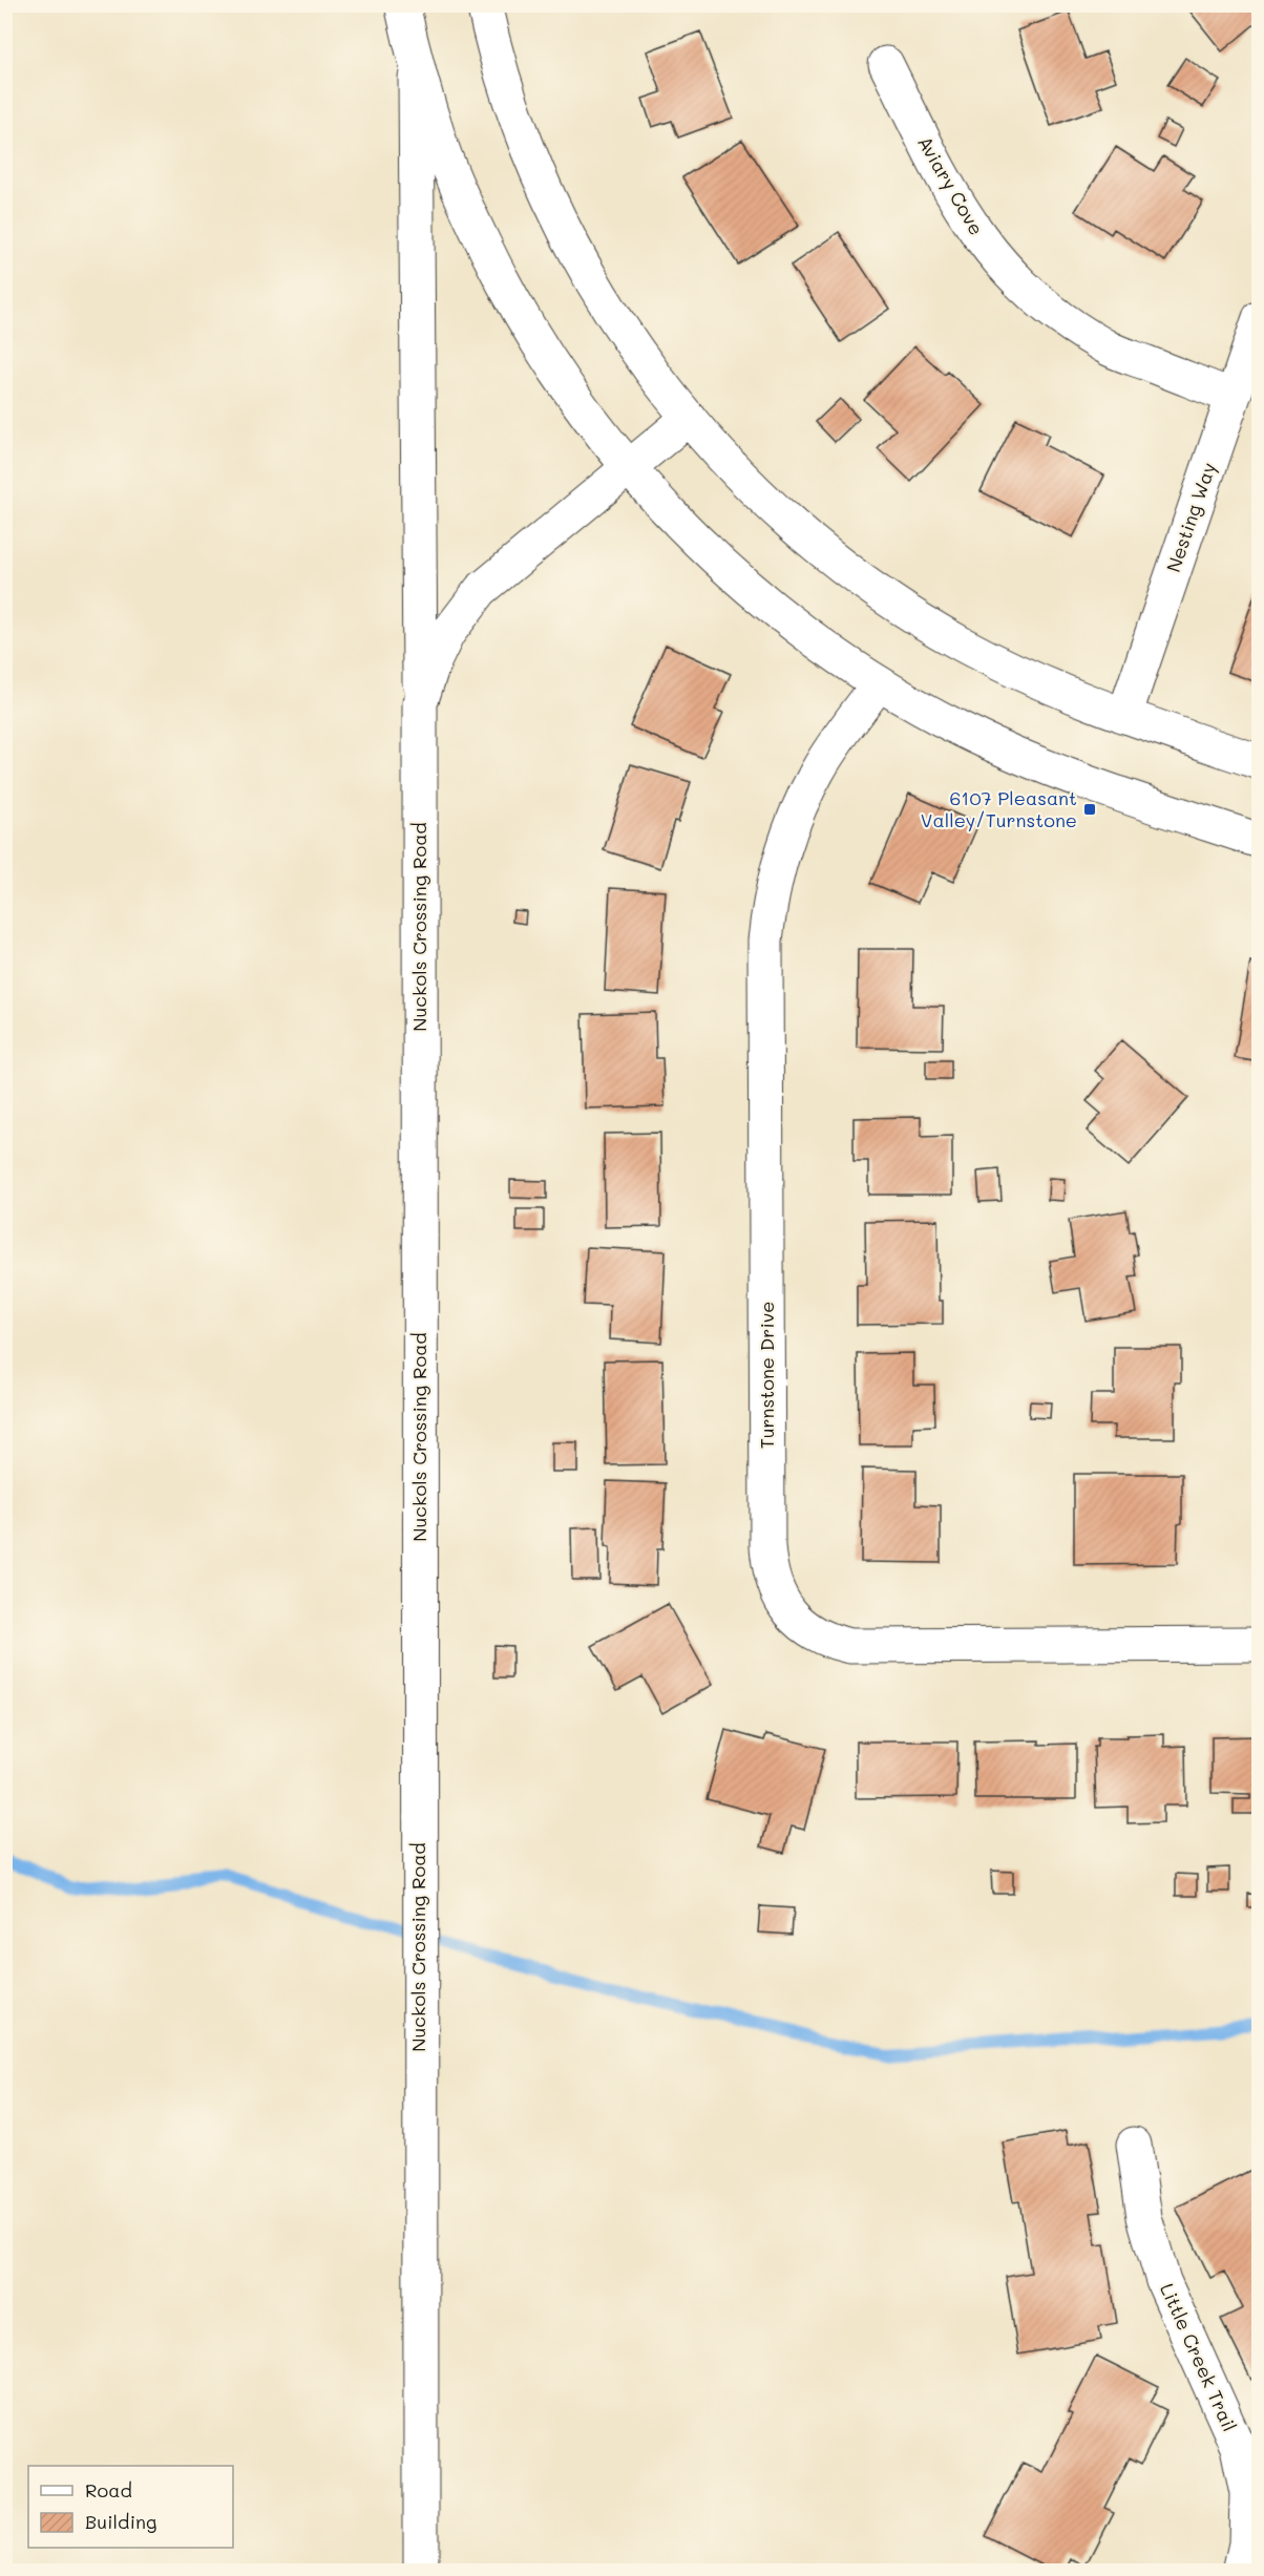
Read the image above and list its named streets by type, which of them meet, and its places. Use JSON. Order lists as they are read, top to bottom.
{
  "streets": {
    "street": [
      "Aviary Cove",
      "Nesting Way",
      "Nuckols Crossing Road",
      "Turnstone Drive",
      "Little Creek Trail"
    ]
  },
  "crossings": [
    ["Aviary Cove", "Nesting Way"]
  ],
  "places": {
    "transit": ["6107 Pleasant Valley/Turnstone"]
  },
  "legend": ["Road", "Building"]
}
